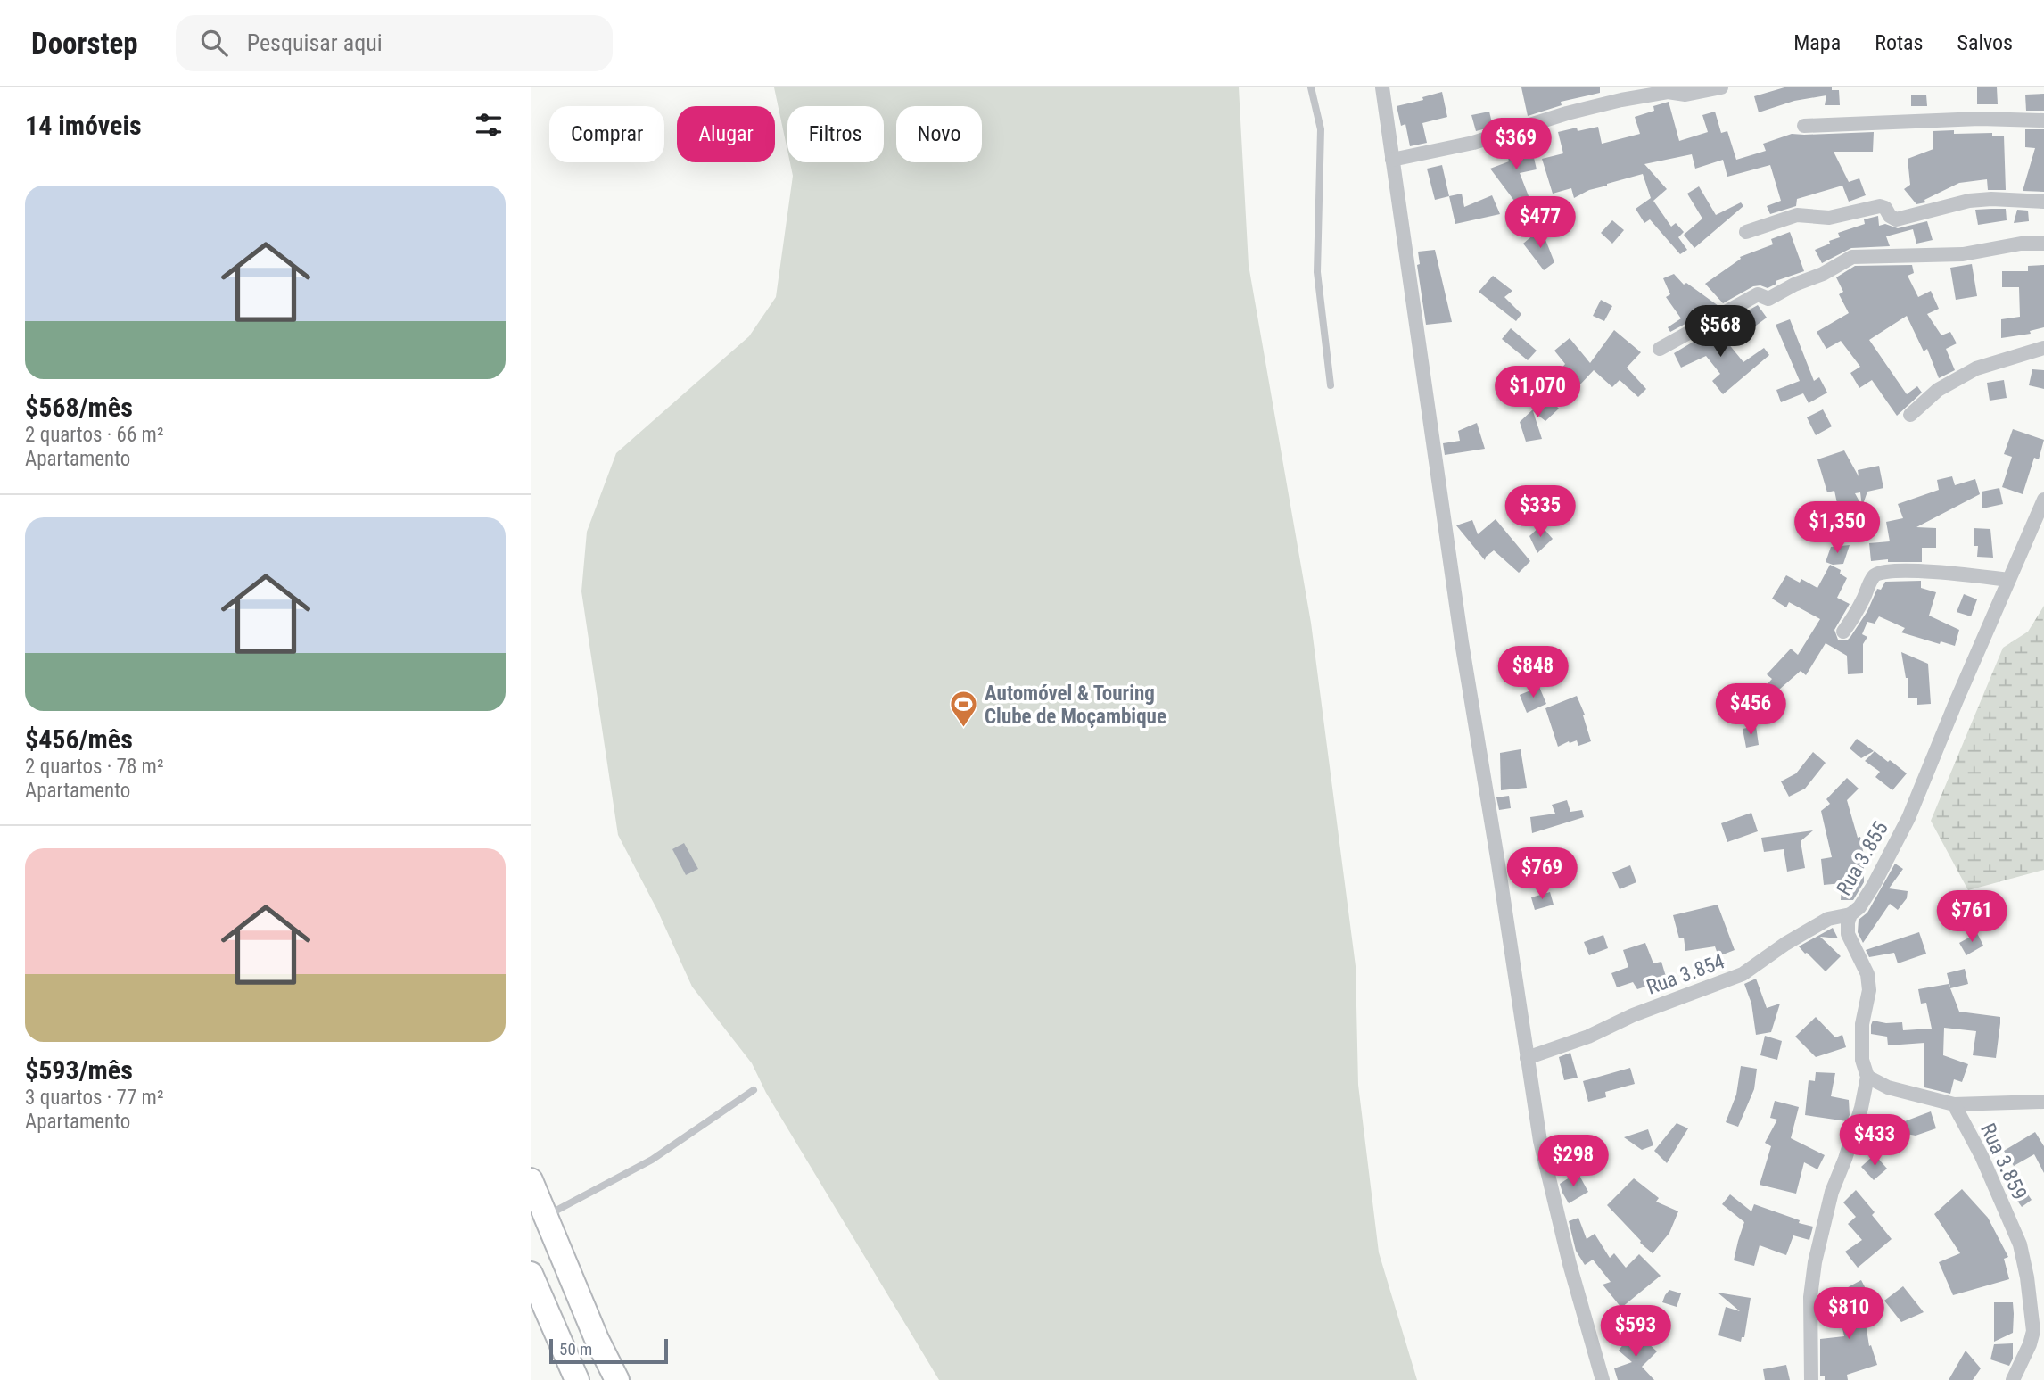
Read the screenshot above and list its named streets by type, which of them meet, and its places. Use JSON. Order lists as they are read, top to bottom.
{
  "streets": {
    "street": ["Rua 3.855", "Rua 3.854", "Rua 3.859"]
  },
  "crossings": [
    ["Rua 3.855", "Rua 3.854"]
  ],
  "places": {
    "sports": ["Automóvel & Touring Clube de Moçambique"]
  },
  "scale_bar": "50 m",
  "page": {
    "header": "Doorstep",
    "search": "Pesquisar aqui",
    "nav": ["Mapa", "Rotas", "Salvos"],
    "heading": "14 imóveis",
    "chip": [
      "Comprar",
      "Alugar",
      "Filtros",
      "Novo"
    ],
    "price": [
      "$369",
      "$477",
      "$568",
      "$1,070",
      "$335",
      "$1,350",
      "$848",
      "$456",
      "$769",
      "$761",
      "$433",
      "$298",
      "$810",
      "$593"
    ],
    "list": [
      {
        "name": "$568/mês",
        "note": "2 quartos · 66 m² · Apartamento"
      },
      {
        "name": "$456/mês",
        "note": "2 quartos · 78 m² · Apartamento"
      },
      {
        "name": "$593/mês",
        "note": "3 quartos · 77 m² · Apartamento"
      }
    ],
    "scale": "50 m"
  }
}
